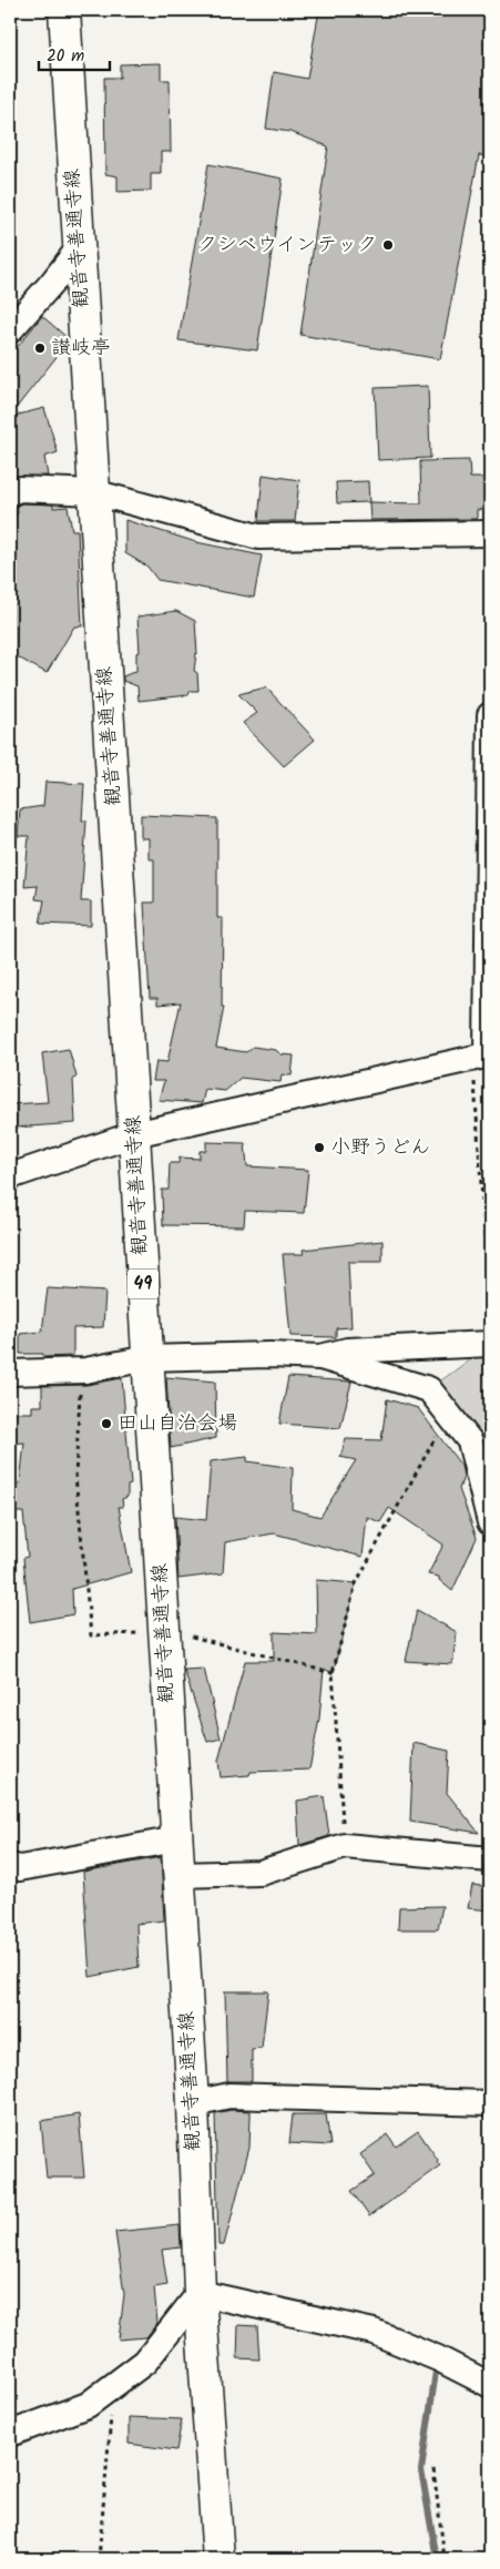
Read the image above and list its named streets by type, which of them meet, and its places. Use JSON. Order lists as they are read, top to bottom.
{
  "streets": {
    "main road": ["観音寺善通寺線", "49"]
  },
  "places": [
    "クシベウインテック",
    "讃岐亭",
    "小野うどん",
    "田山自治会場"
  ],
  "scale_bar": "20 m"
}
